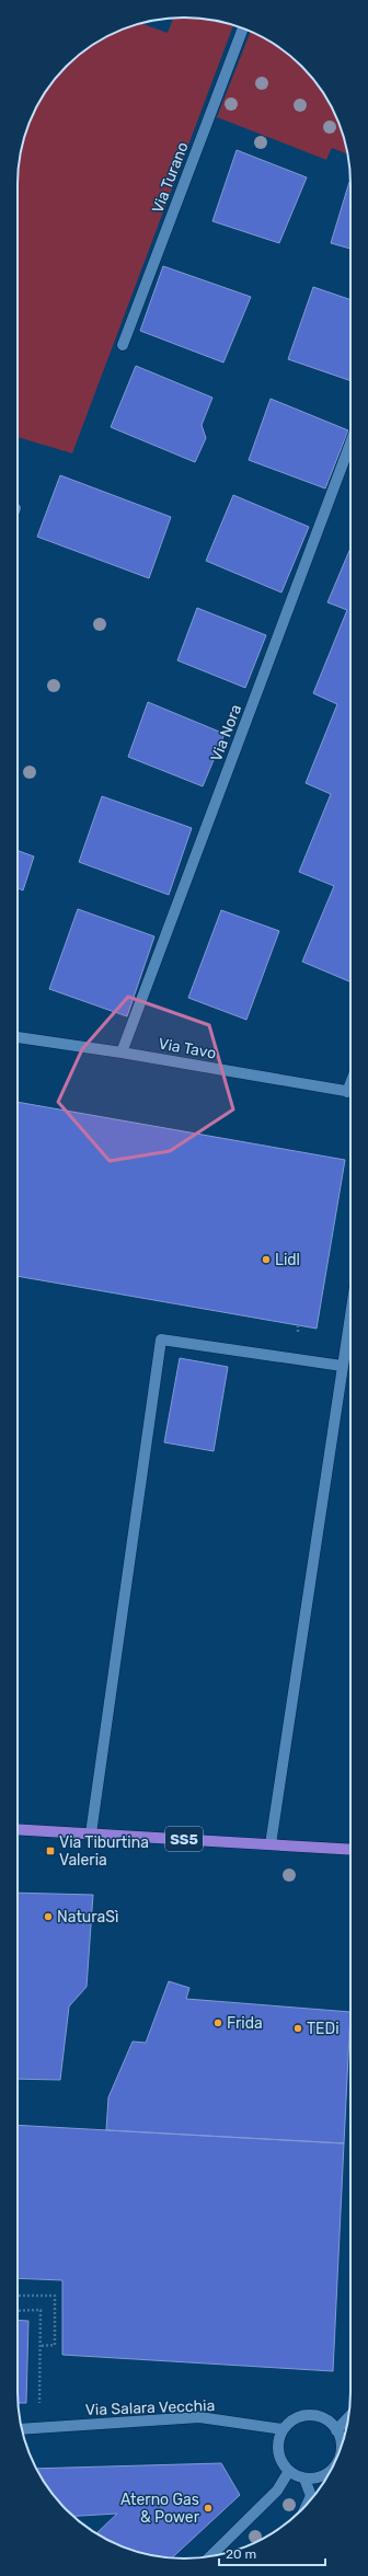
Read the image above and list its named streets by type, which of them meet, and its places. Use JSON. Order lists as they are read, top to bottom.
{
  "streets": {
    "main road": ["SS5"],
    "street": [
      "Via Turano",
      "Via Nora",
      "Via Tavo",
      "Via Salara Vecchia"
    ]
  },
  "crossings": [
    ["Via Nora", "Via Tavo"]
  ],
  "places": {
    "other": [
      "Lidl",
      "NaturaSì",
      "Frida",
      "TEDi",
      "Aterno Gas & Power"
    ],
    "transit": ["Via Tiburtina Valeria"]
  },
  "scale_bar": "20 m"
}
